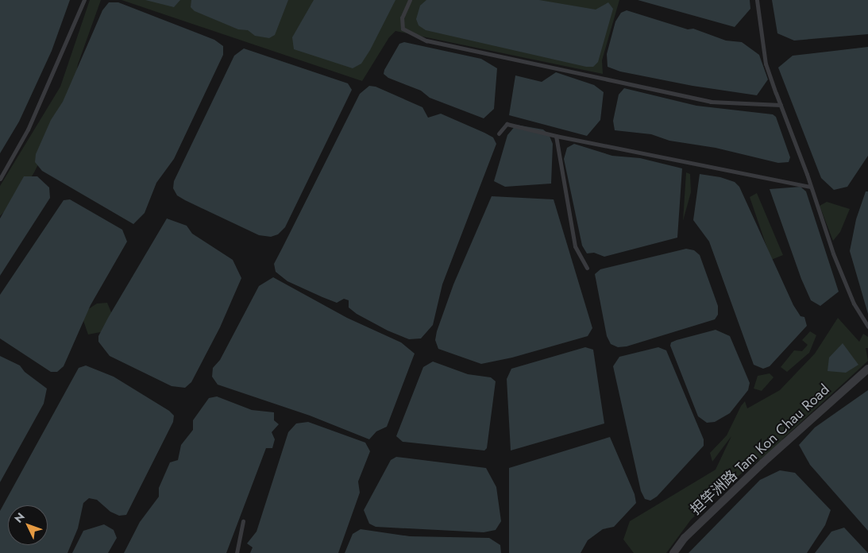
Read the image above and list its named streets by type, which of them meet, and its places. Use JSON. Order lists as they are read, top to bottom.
{
  "streets": {
    "street": ["担竿洲路 Tam Kon Chau Road"]
  },
  "north": "top left"
}
